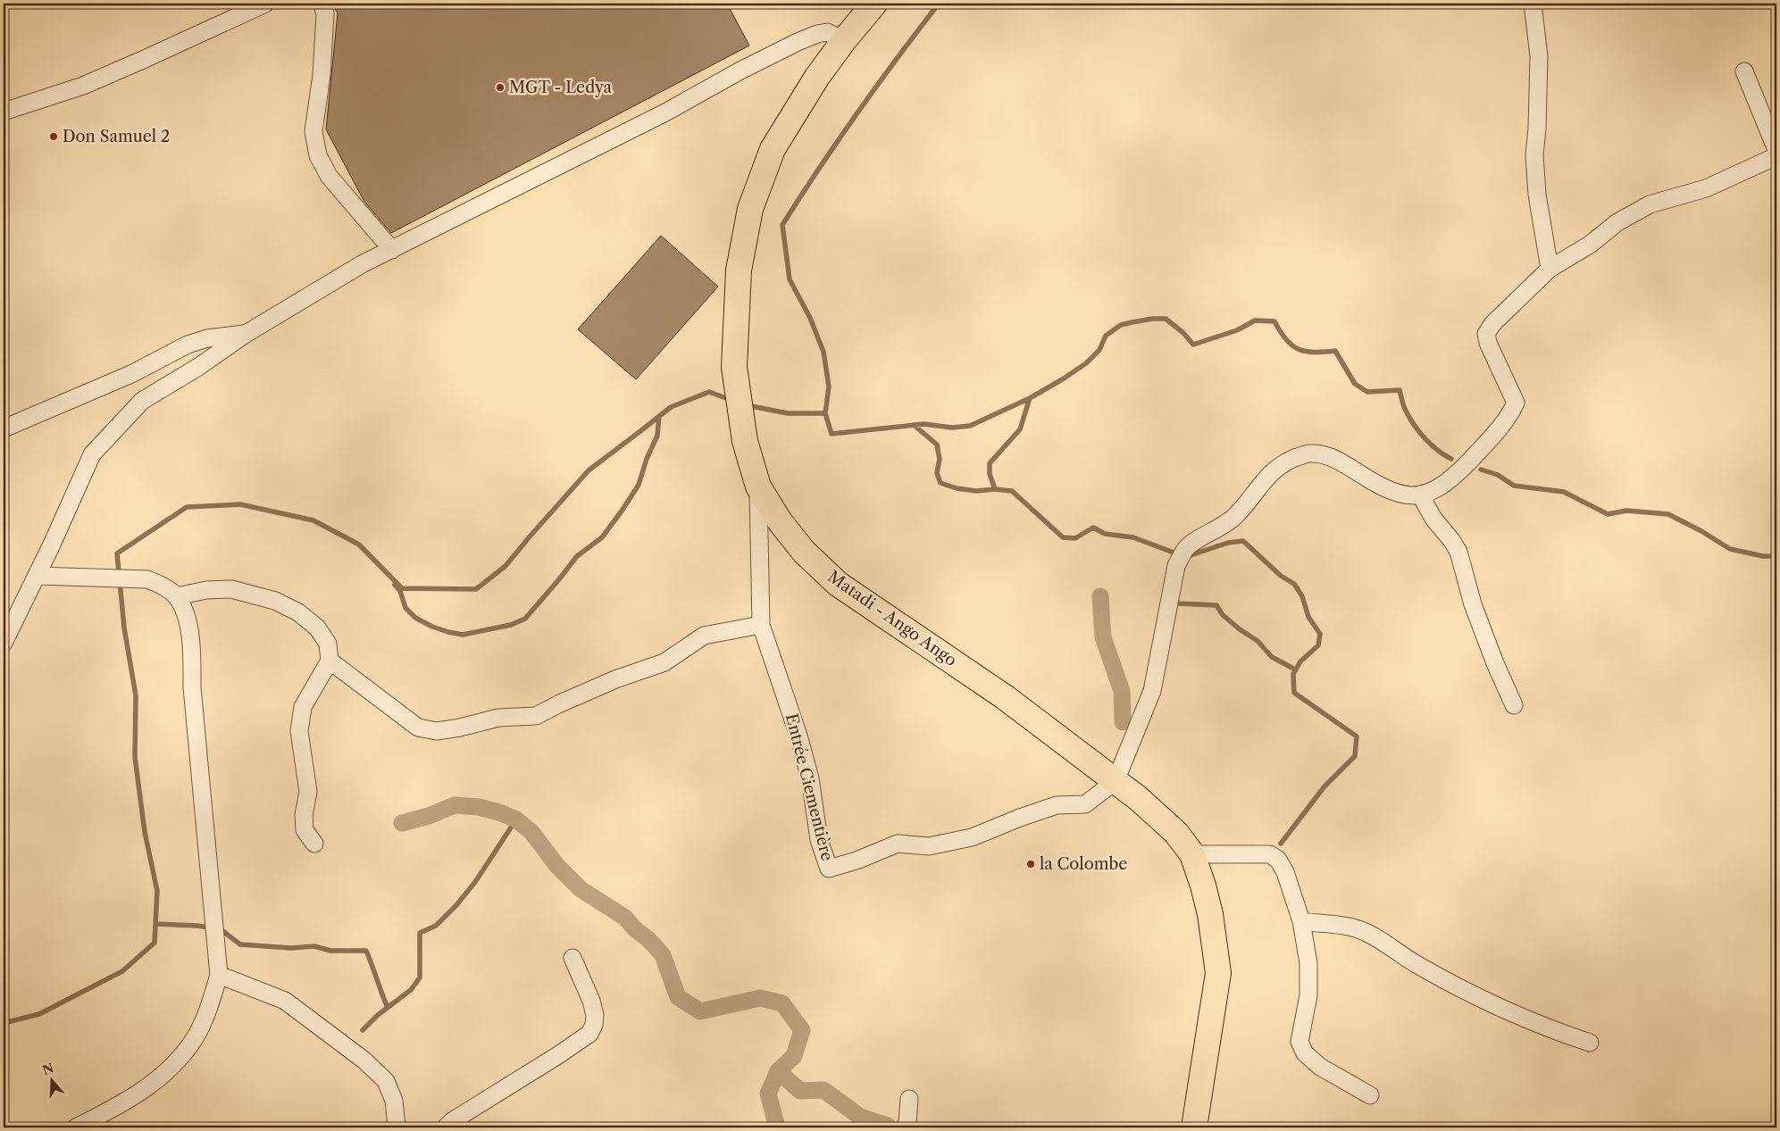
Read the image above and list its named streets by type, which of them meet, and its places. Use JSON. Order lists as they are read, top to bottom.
{
  "streets": {
    "highway": ["Matadi - Ango Ango"],
    "street": ["Entrée Ciementière"]
  },
  "crossings": [
    ["Matadi - Ango Ango", "Entrée Ciementière"]
  ],
  "places": ["MGT - Ledya", "Don Samuel 2", "la Colombe"],
  "north": "top"
}
